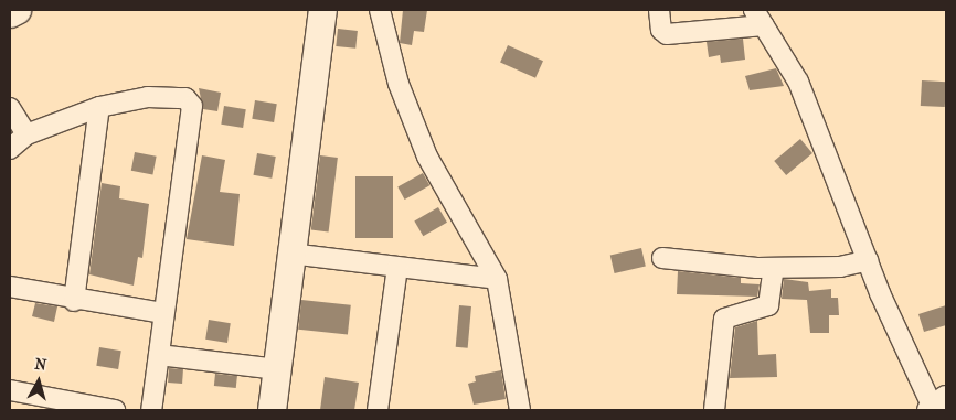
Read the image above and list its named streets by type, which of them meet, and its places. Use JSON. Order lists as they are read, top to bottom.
{
  "north": "top"
}
